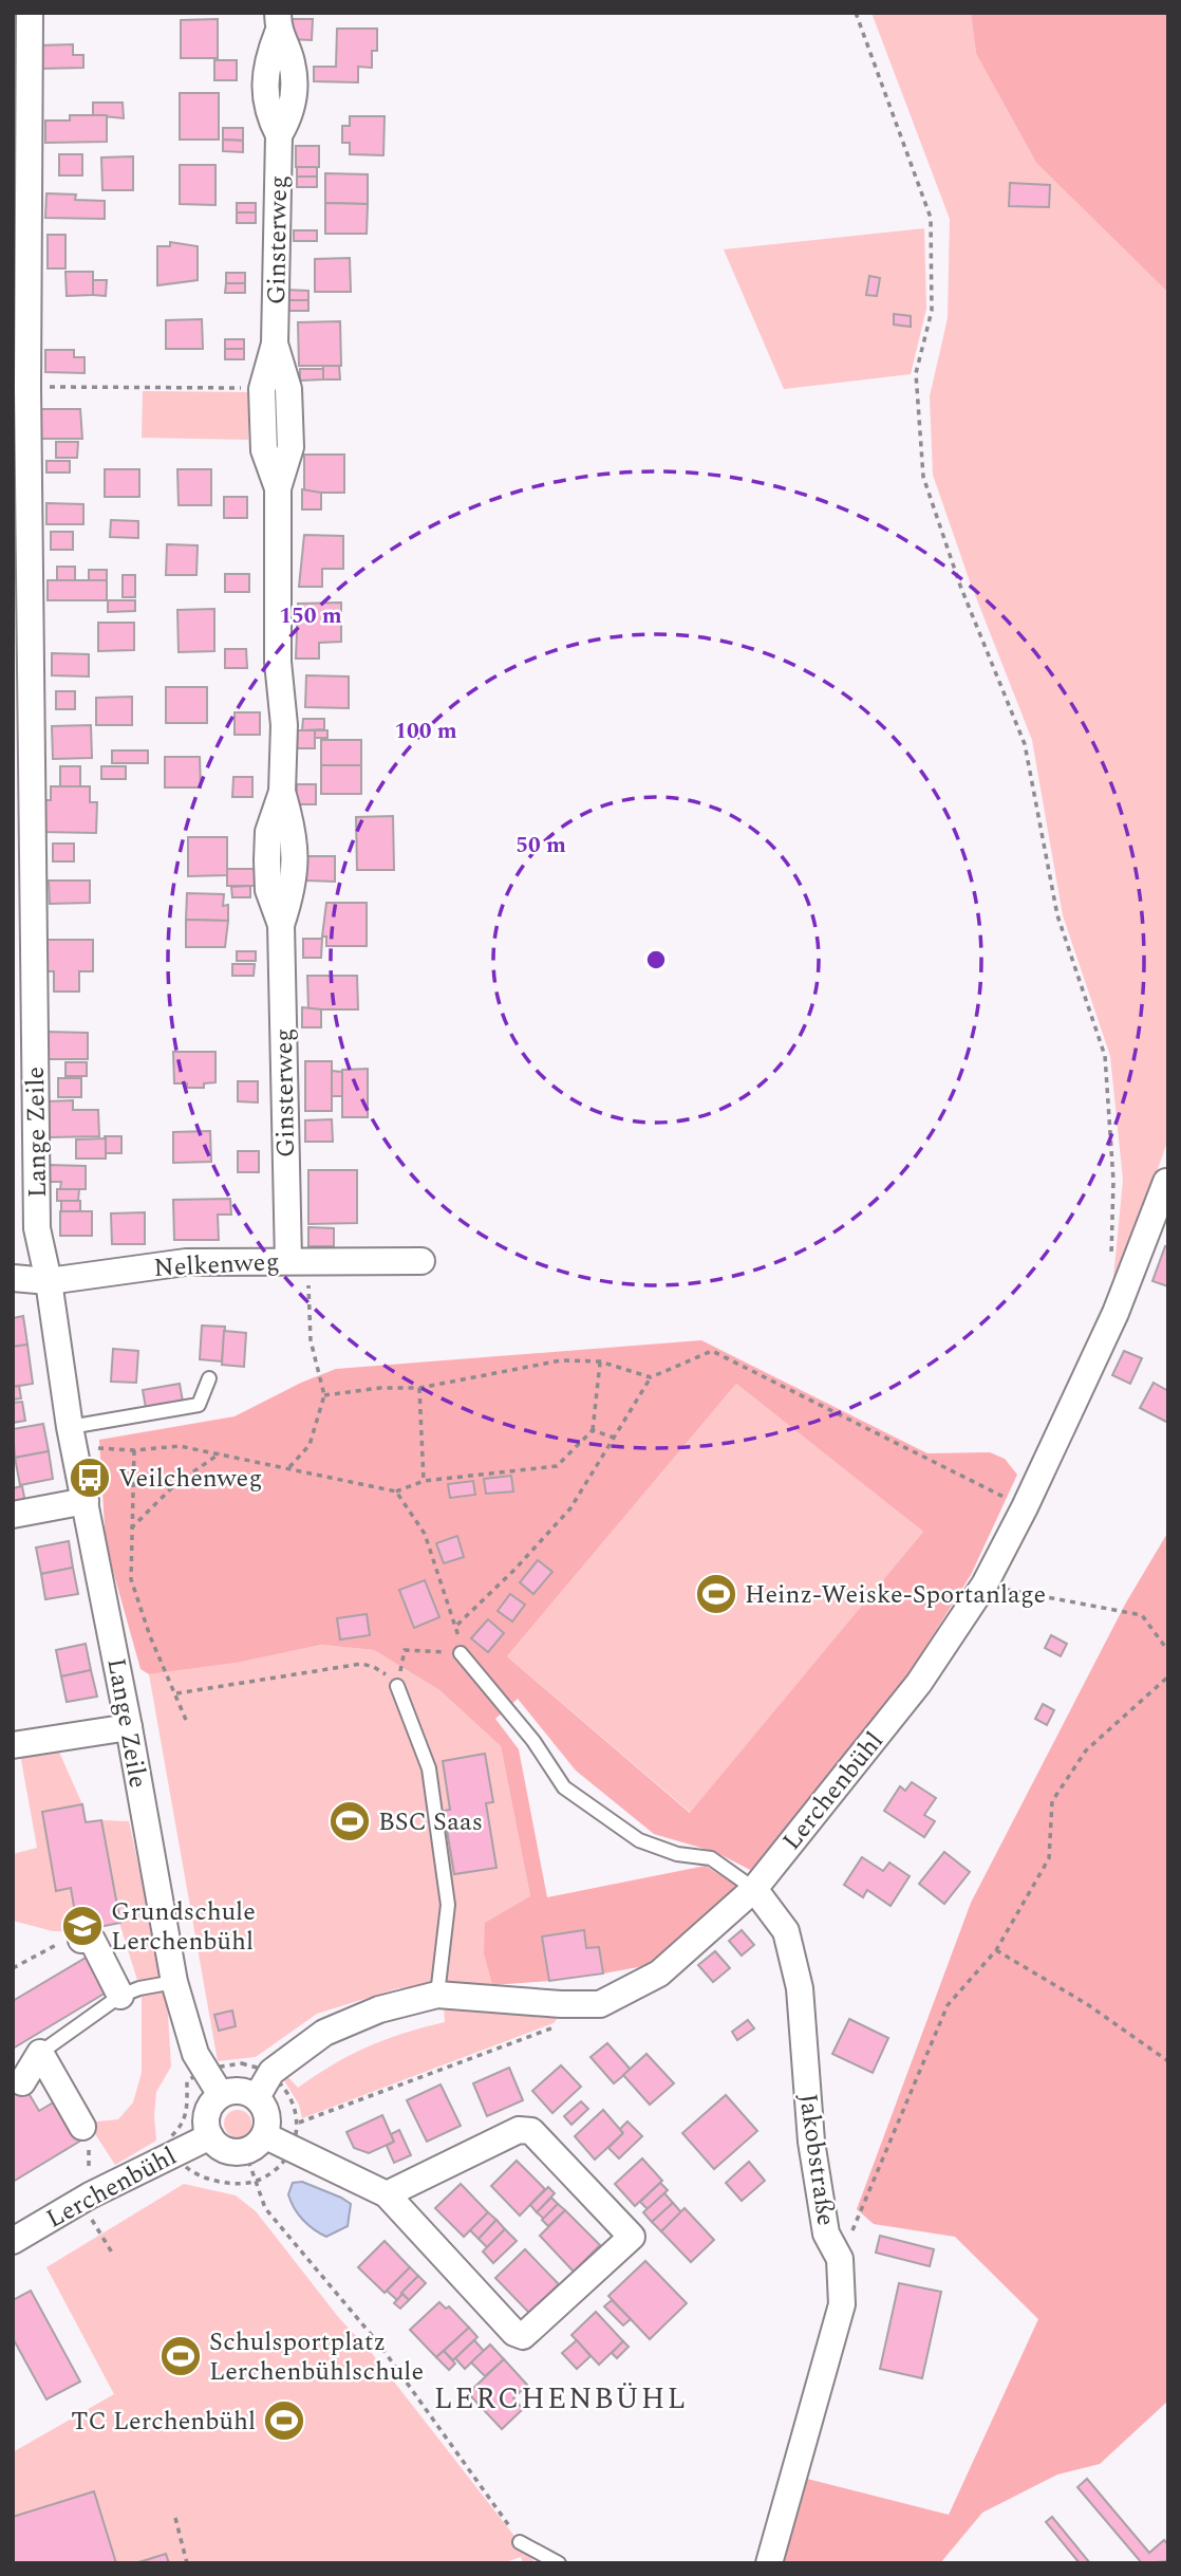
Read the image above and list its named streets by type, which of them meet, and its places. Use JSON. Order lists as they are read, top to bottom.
{
  "streets": {
    "street": [
      "Ginsterweg",
      "Lange Zeile",
      "Nelkenweg",
      "Lerchenbühl",
      "Jakobstraße"
    ]
  },
  "crossings": [
    ["Ginsterweg", "Nelkenweg"],
    ["Lange Zeile", "Nelkenweg"],
    ["Lange Zeile", "Lerchenbühl"],
    ["Lerchenbühl", "Jakobstraße"]
  ],
  "districts": ["LERCHENBÜHL"],
  "places": {
    "bus stop": ["Veilchenweg"],
    "sports": [
      "Heinz-Weiske-Sportanlage",
      "BSC Saas",
      "Schulsportplatz Lerchenbühlschule",
      "TC Lerchenbühl"
    ],
    "school or university": ["Grundschule Lerchenbühl"]
  },
  "rings": ["150 m", "100 m", "50 m"]
}
